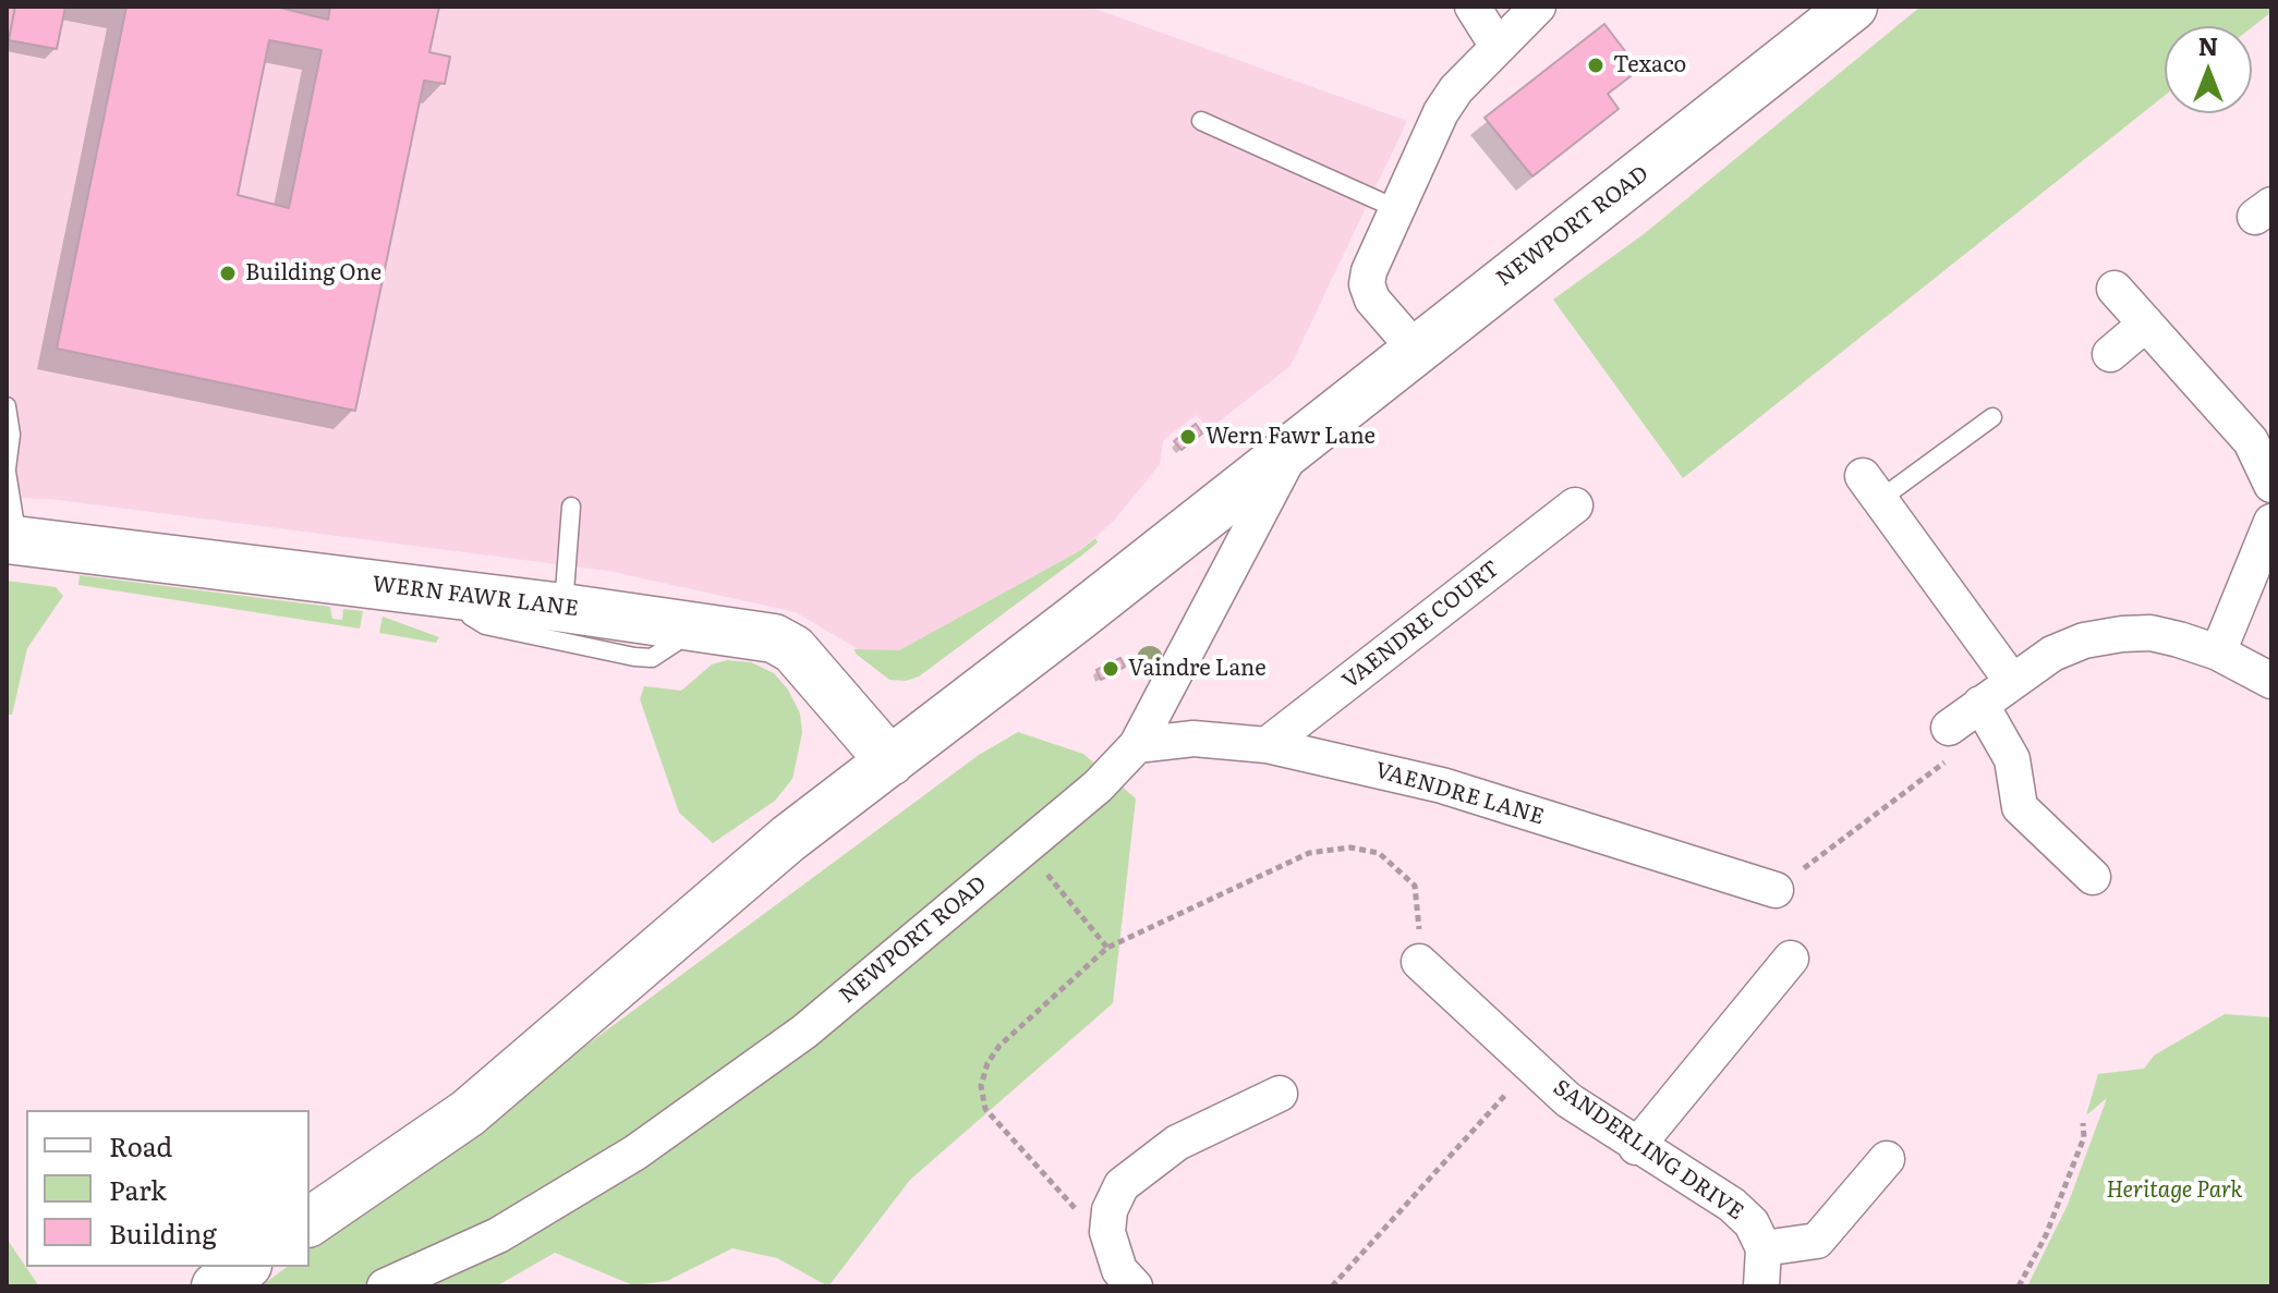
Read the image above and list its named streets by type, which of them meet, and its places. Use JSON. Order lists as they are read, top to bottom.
{
  "streets": {
    "main road": ["NEWPORT ROAD", "WERN FAWR LANE"],
    "street": ["VAENDRE COURT", "VAENDRE LANE", "SANDERLING DRIVE"]
  },
  "crossings": [
    ["NEWPORT ROAD", "WERN FAWR LANE"],
    ["NEWPORT ROAD", "VAENDRE LANE"],
    ["VAENDRE COURT", "VAENDRE LANE"]
  ],
  "parks": ["Heritage Park"],
  "places": [
    "Texaco",
    "Building One",
    "Wern Fawr Lane",
    "Vaindre Lane"
  ],
  "legend": ["Road", "Park", "Building"],
  "north": "top"
}
